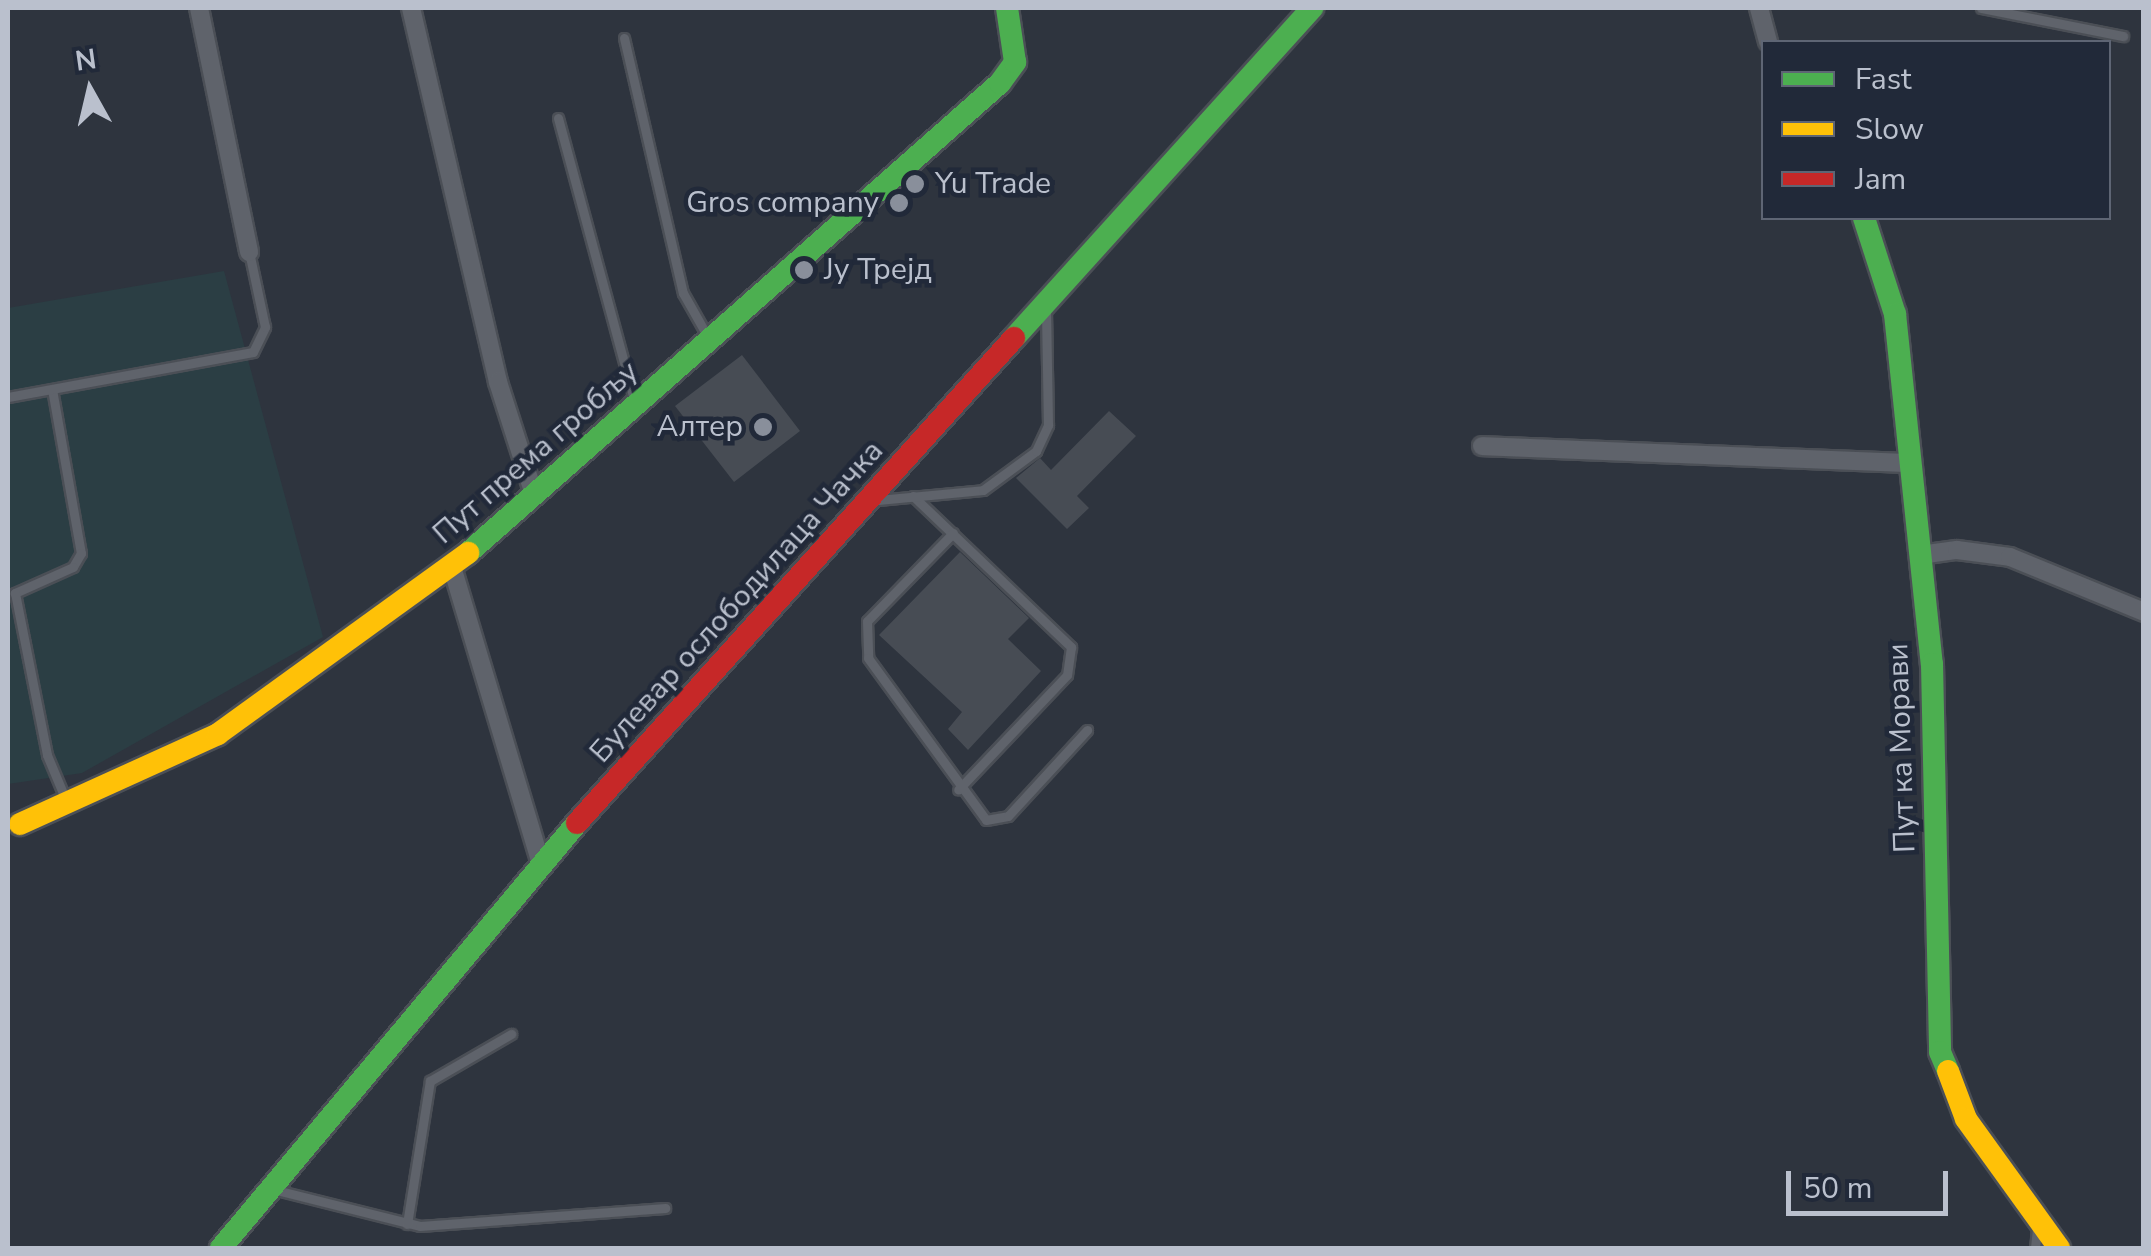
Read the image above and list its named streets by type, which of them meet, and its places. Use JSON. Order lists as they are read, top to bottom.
{
  "streets": {
    "street": ["Пут према гробљу", "Булевар ослободилаца Чачка", "Пут ка Морави"]
  },
  "places": [
    "Yu Trade",
    "Gros company",
    "Ју Трејд",
    "Алтер"
  ],
  "legend": ["Fast", "Slow", "Jam"],
  "scale_bar": "50 m",
  "north": "top"
}
